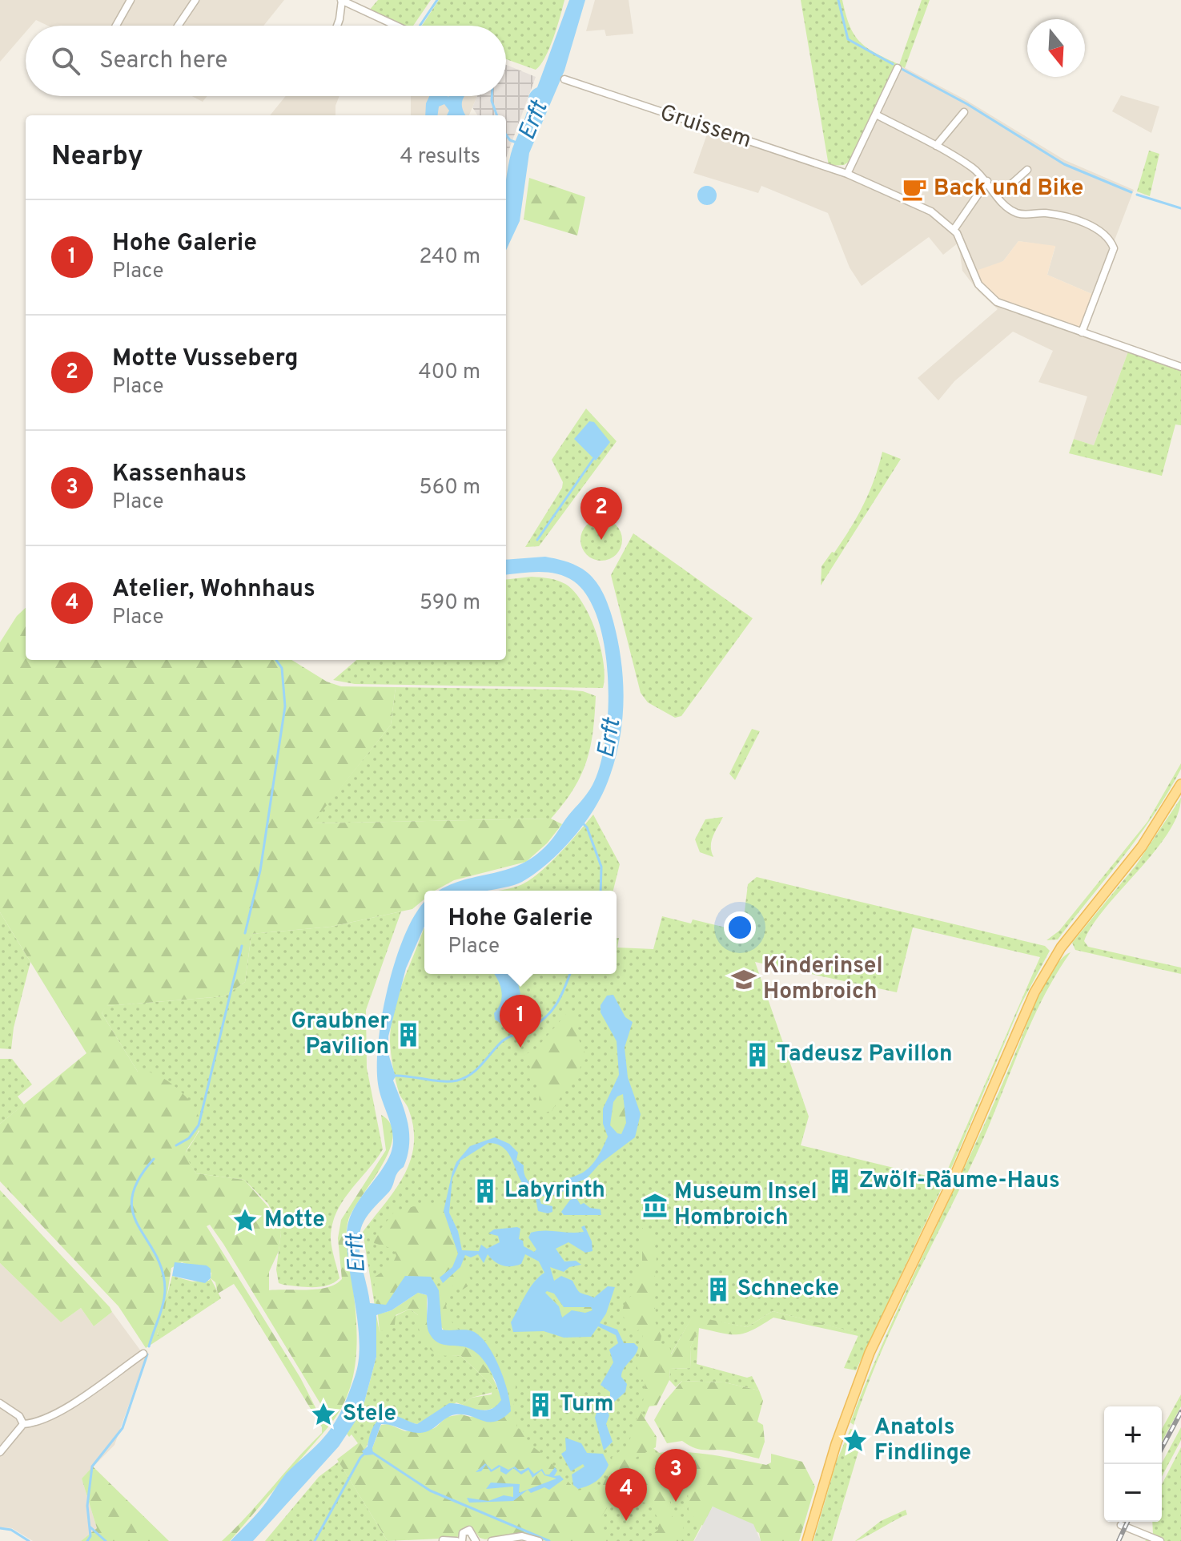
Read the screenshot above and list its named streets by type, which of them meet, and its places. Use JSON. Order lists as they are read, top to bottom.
{
  "streets": {
    "street": ["Gruissem"]
  },
  "water": ["Erft"],
  "places": {
    "cafe": ["Back und Bike"],
    "school or university": ["Kinderinsel Hombroich"],
    "building": [
      "Graubner Pavilion",
      "Tadeusz Pavillon",
      "Zwölf-Räume-Haus",
      "Labyrinth",
      "Schnecke",
      "Turm"
    ],
    "museum": ["Museum Insel Hombroich"],
    "place": ["Motte", "Stele", "Anatols Findlinge"]
  },
  "north": "bottom",
  "page": {
    "search": "Search here",
    "heading": ["Nearby", "4 results"],
    "list": [
      {
        "mark": "1",
        "name": "Hohe Galerie",
        "note": "Place",
        "value": "240 m"
      },
      {
        "mark": "2",
        "name": "Motte Vusseberg",
        "note": "Place",
        "value": "400 m"
      },
      {
        "mark": "3",
        "name": "Kassenhaus",
        "note": "Place",
        "value": "560 m"
      },
      {
        "mark": "4",
        "name": "Atelier, Wohnhaus",
        "note": "Place",
        "value": "590 m"
      }
    ],
    "pins": [
      "2",
      "1",
      "3",
      "4"
    ],
    "popup": ["Hohe Galerie", "Place"],
    "map_buttons": ["+", "−"]
  }
}
